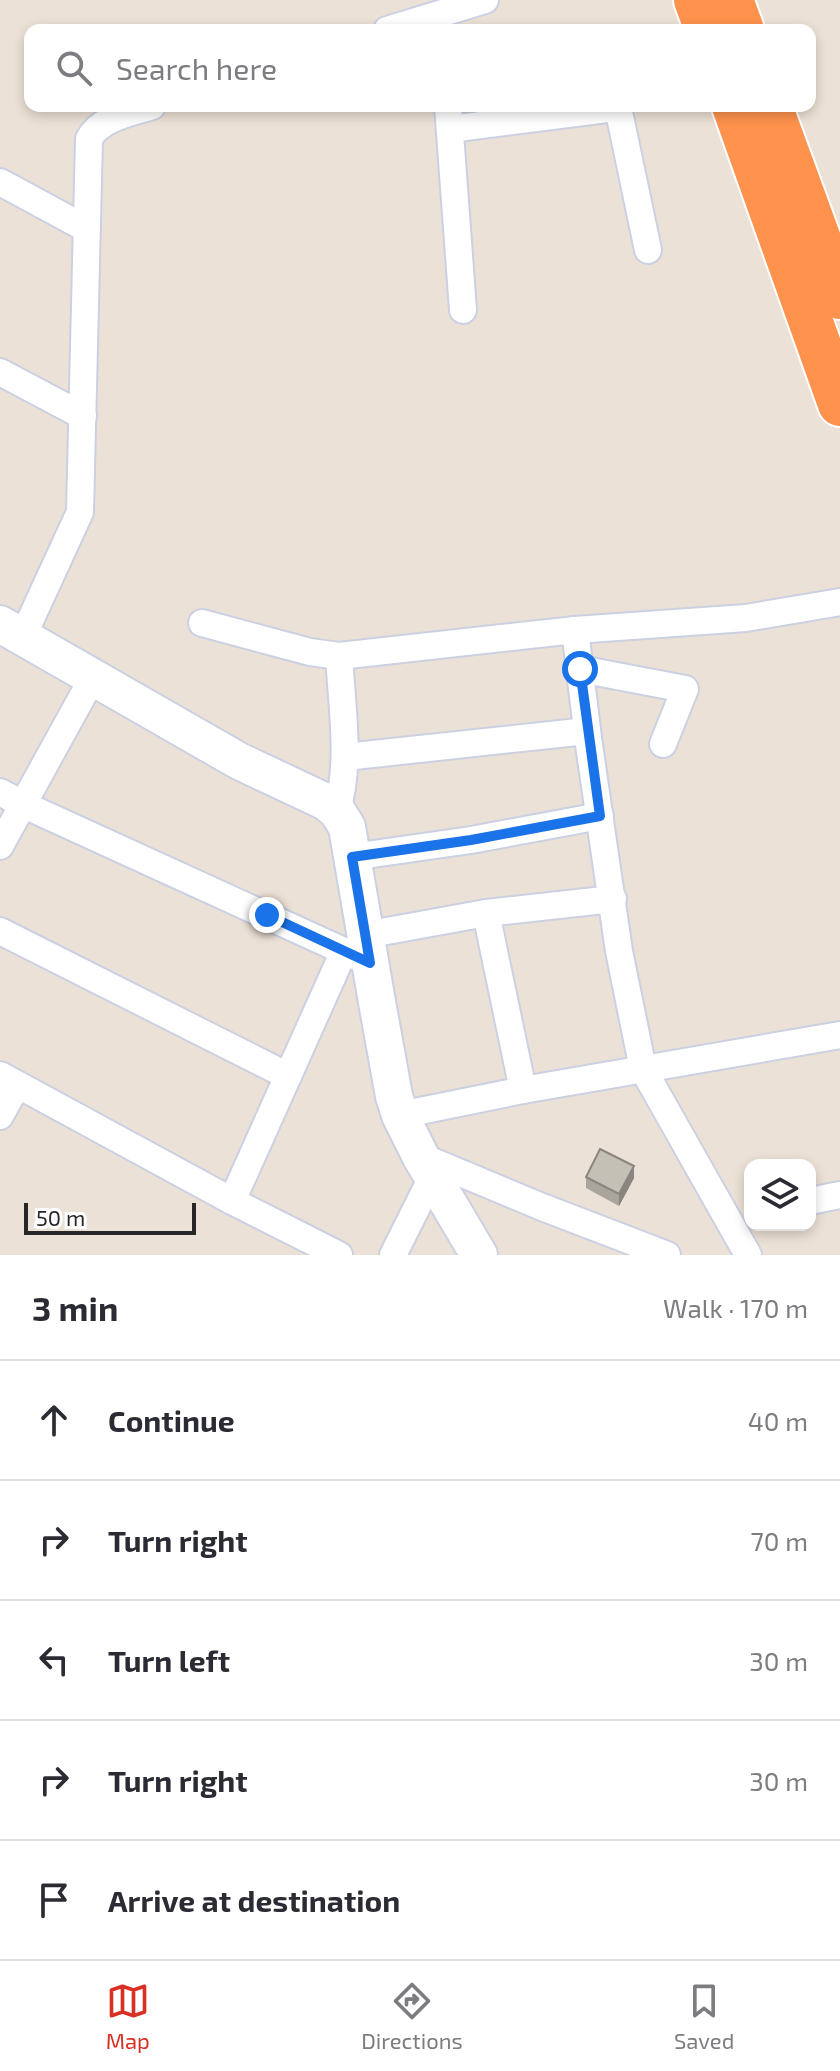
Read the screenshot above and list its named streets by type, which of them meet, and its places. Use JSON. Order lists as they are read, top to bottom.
{
  "scale_bar": "50 m",
  "page": {
    "search": "Search here",
    "scale": "50 m",
    "heading": ["3 min", "Walk · 170 m"],
    "list": [
      ["Continue", "40 m"],
      ["Turn right", "70 m"],
      ["Turn left", "30 m"],
      ["Turn right", "30 m"],
      "Arrive at destination"
    ],
    "nav": ["Map", "Directions", "Saved"]
  }
}
